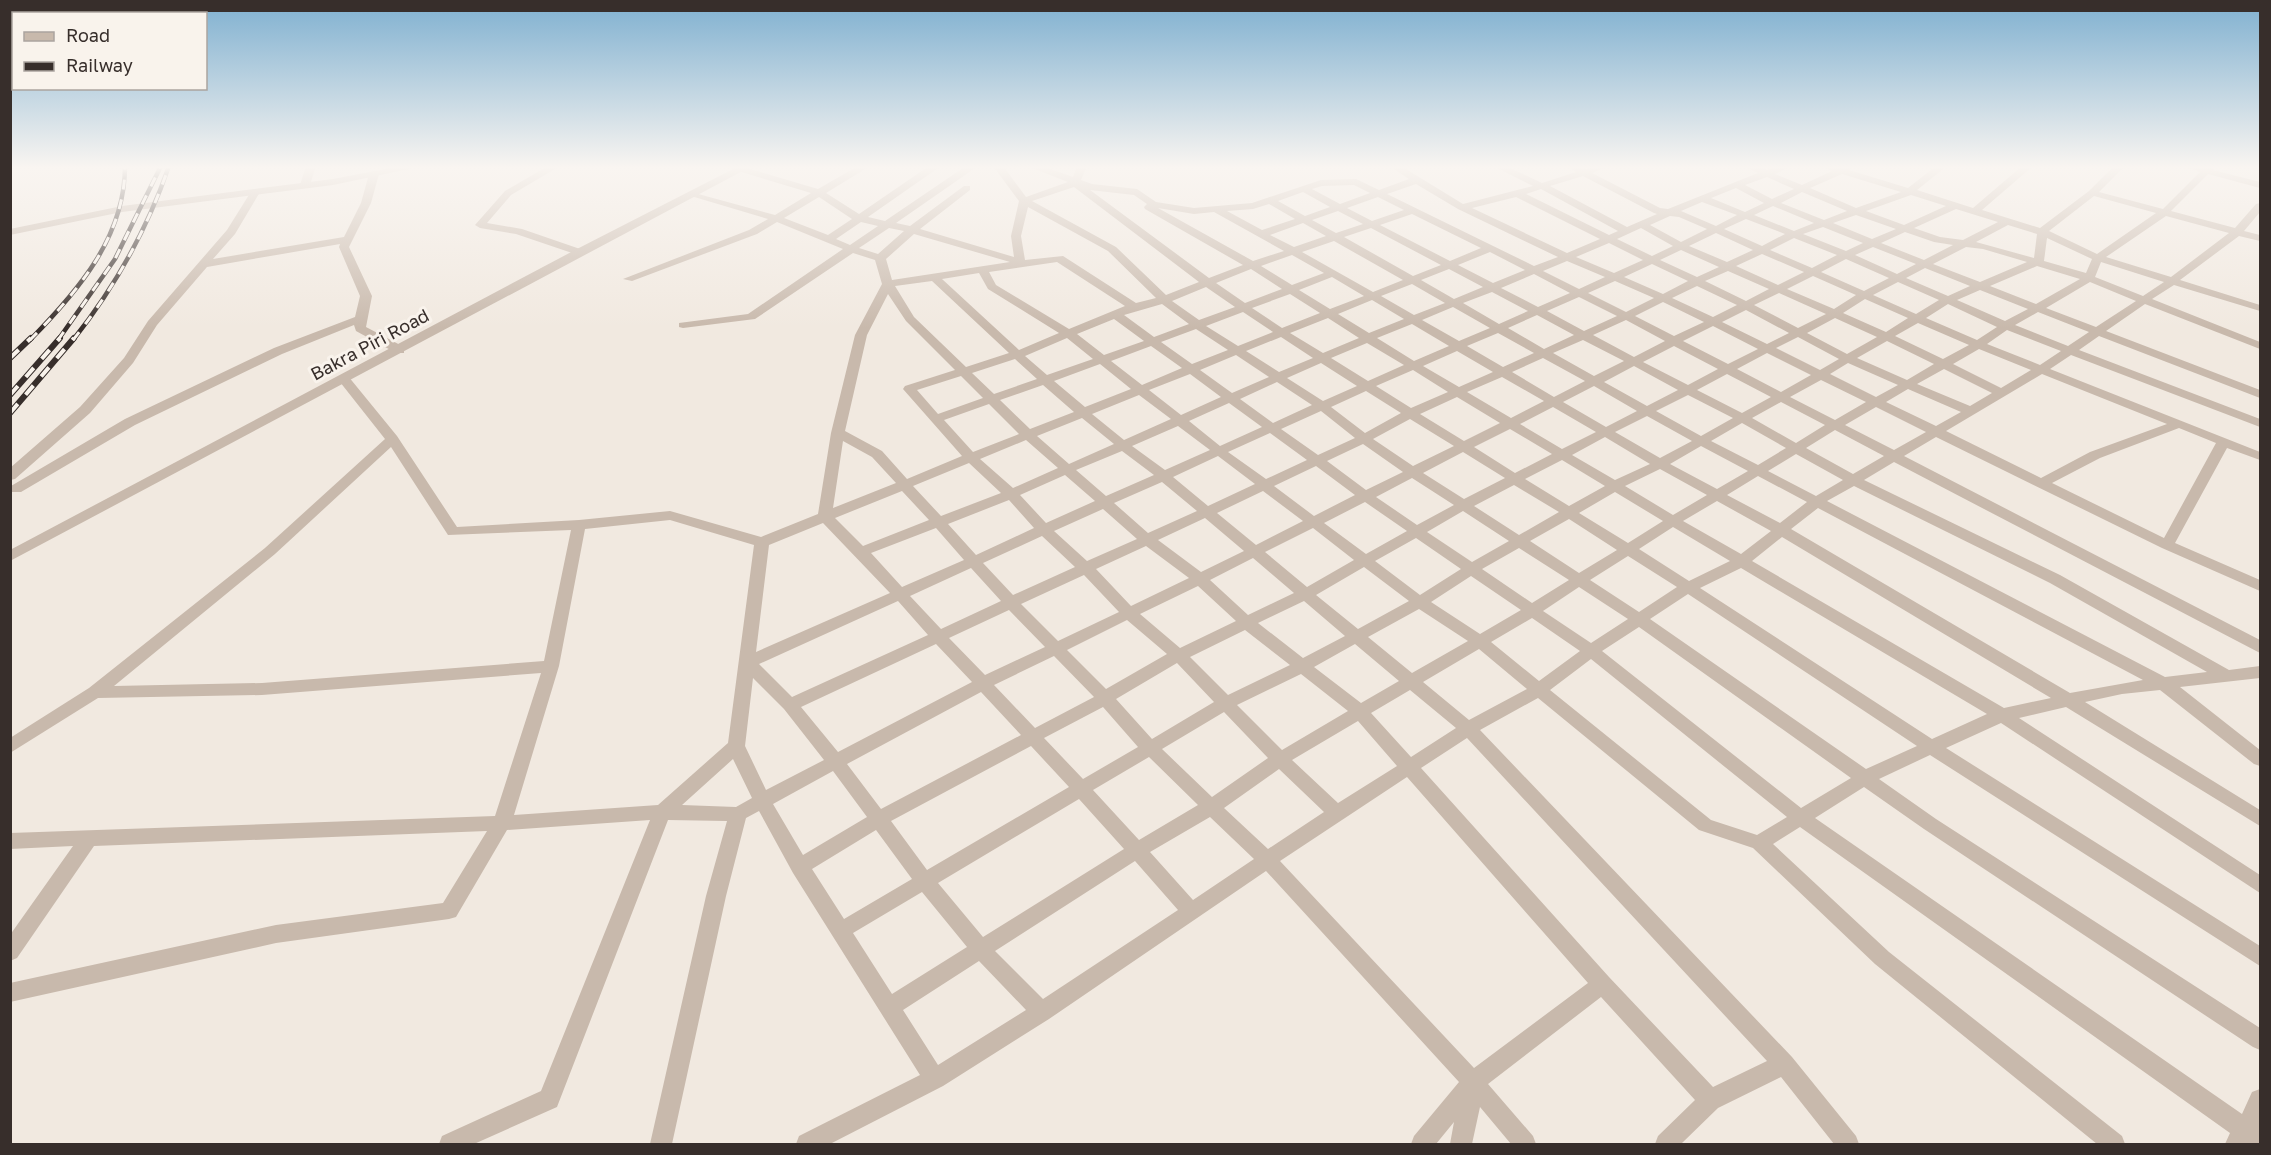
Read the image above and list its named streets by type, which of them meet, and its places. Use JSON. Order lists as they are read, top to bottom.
{
  "streets": {
    "street": ["Bakra Piri Road"]
  },
  "legend": ["Road", "Railway"]
}
